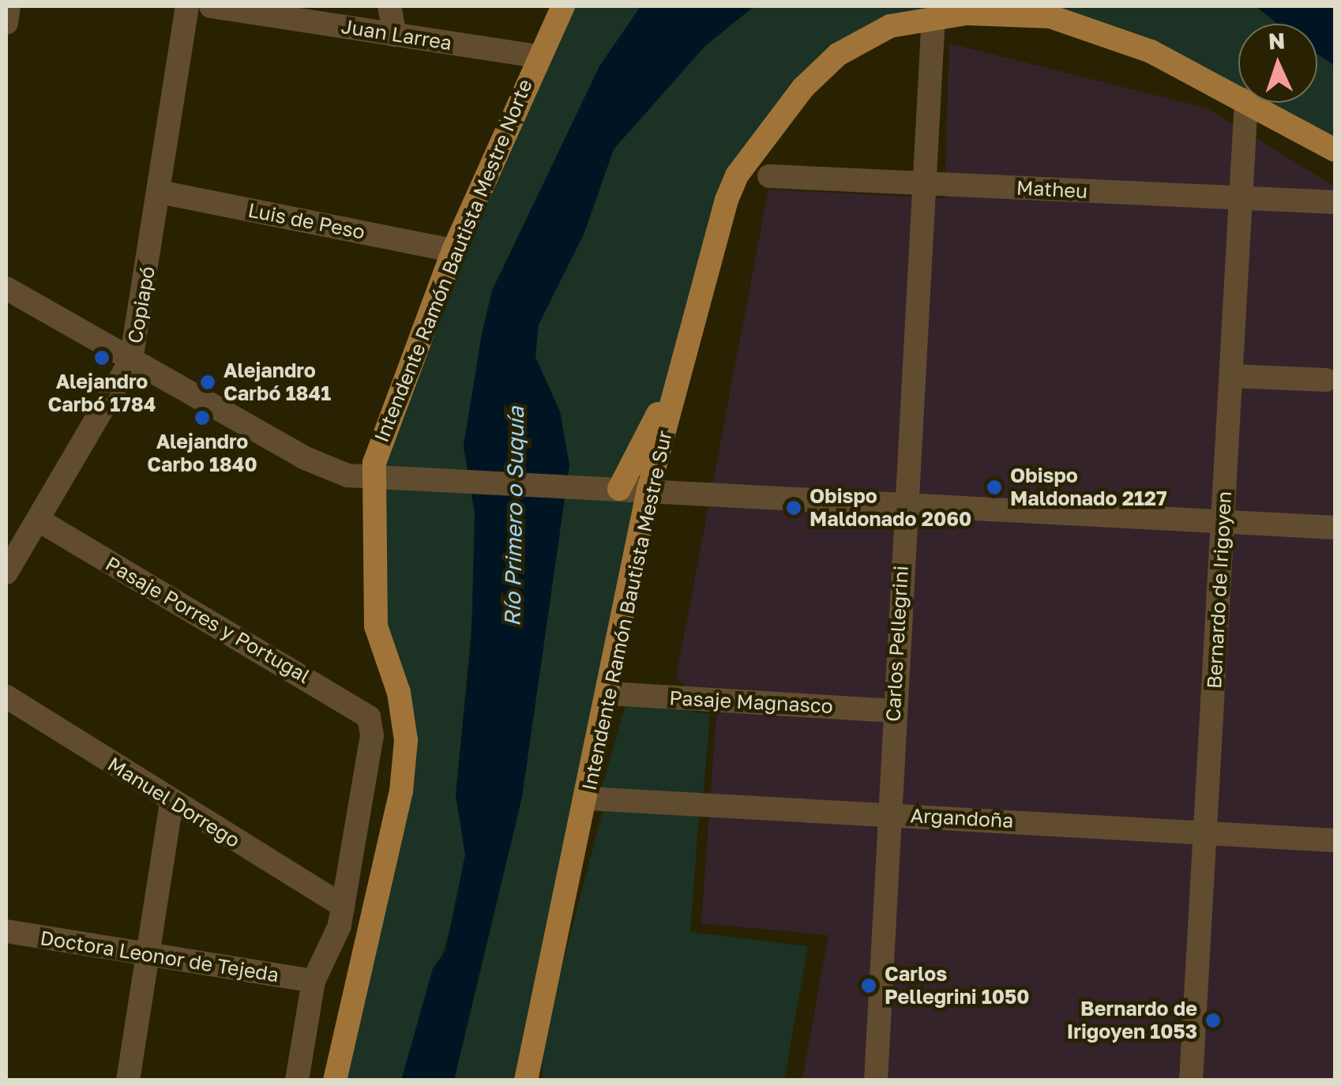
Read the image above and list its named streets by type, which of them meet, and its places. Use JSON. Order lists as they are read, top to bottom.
{
  "streets": {
    "main road": ["Intendente Ramón Bautista Mestre Norte", "Intendente Ramón Bautista Mestre Sur"],
    "street": [
      "Juan Larrea",
      "Matheu",
      "Luis de Peso",
      "Copiapó",
      "Bernardo de Irigoyen",
      "Pasaje Porres y Portugal",
      "Carlos Pellegrini",
      "Pasaje Magnasco",
      "Manuel Dorrego",
      "Argandoña",
      "Doctora Leonor de Tejeda"
    ]
  },
  "crossings": [
    ["Juan Larrea", "Intendente Ramón Bautista Mestre Norte"],
    ["Matheu", "Bernardo de Irigoyen"],
    ["Matheu", "Carlos Pellegrini"],
    ["Luis de Peso", "Intendente Ramón Bautista Mestre Norte"],
    ["Luis de Peso", "Copiapó"],
    ["Copiapó", "Pasaje Porres y Portugal"],
    ["Bernardo de Irigoyen", "Argandoña"],
    ["Intendente Ramón Bautista Mestre Sur", "Carlos Pellegrini"],
    ["Intendente Ramón Bautista Mestre Sur", "Pasaje Magnasco"],
    ["Intendente Ramón Bautista Mestre Sur", "Argandoña"],
    ["Pasaje Porres y Portugal", "Manuel Dorrego"],
    ["Carlos Pellegrini", "Pasaje Magnasco"],
    ["Carlos Pellegrini", "Argandoña"]
  ],
  "water": ["Río Primero o Suquía"],
  "places": [
    "Alejandro Carbó 1784",
    "Alejandro Carbó 1841",
    "Alejandro Carbo 1840",
    "Obispo Maldonado 2127",
    "Obispo Maldonado 2060",
    "Carlos Pellegrini 1050",
    "Bernardo de Irigoyen 1053"
  ],
  "north": "top"
}
